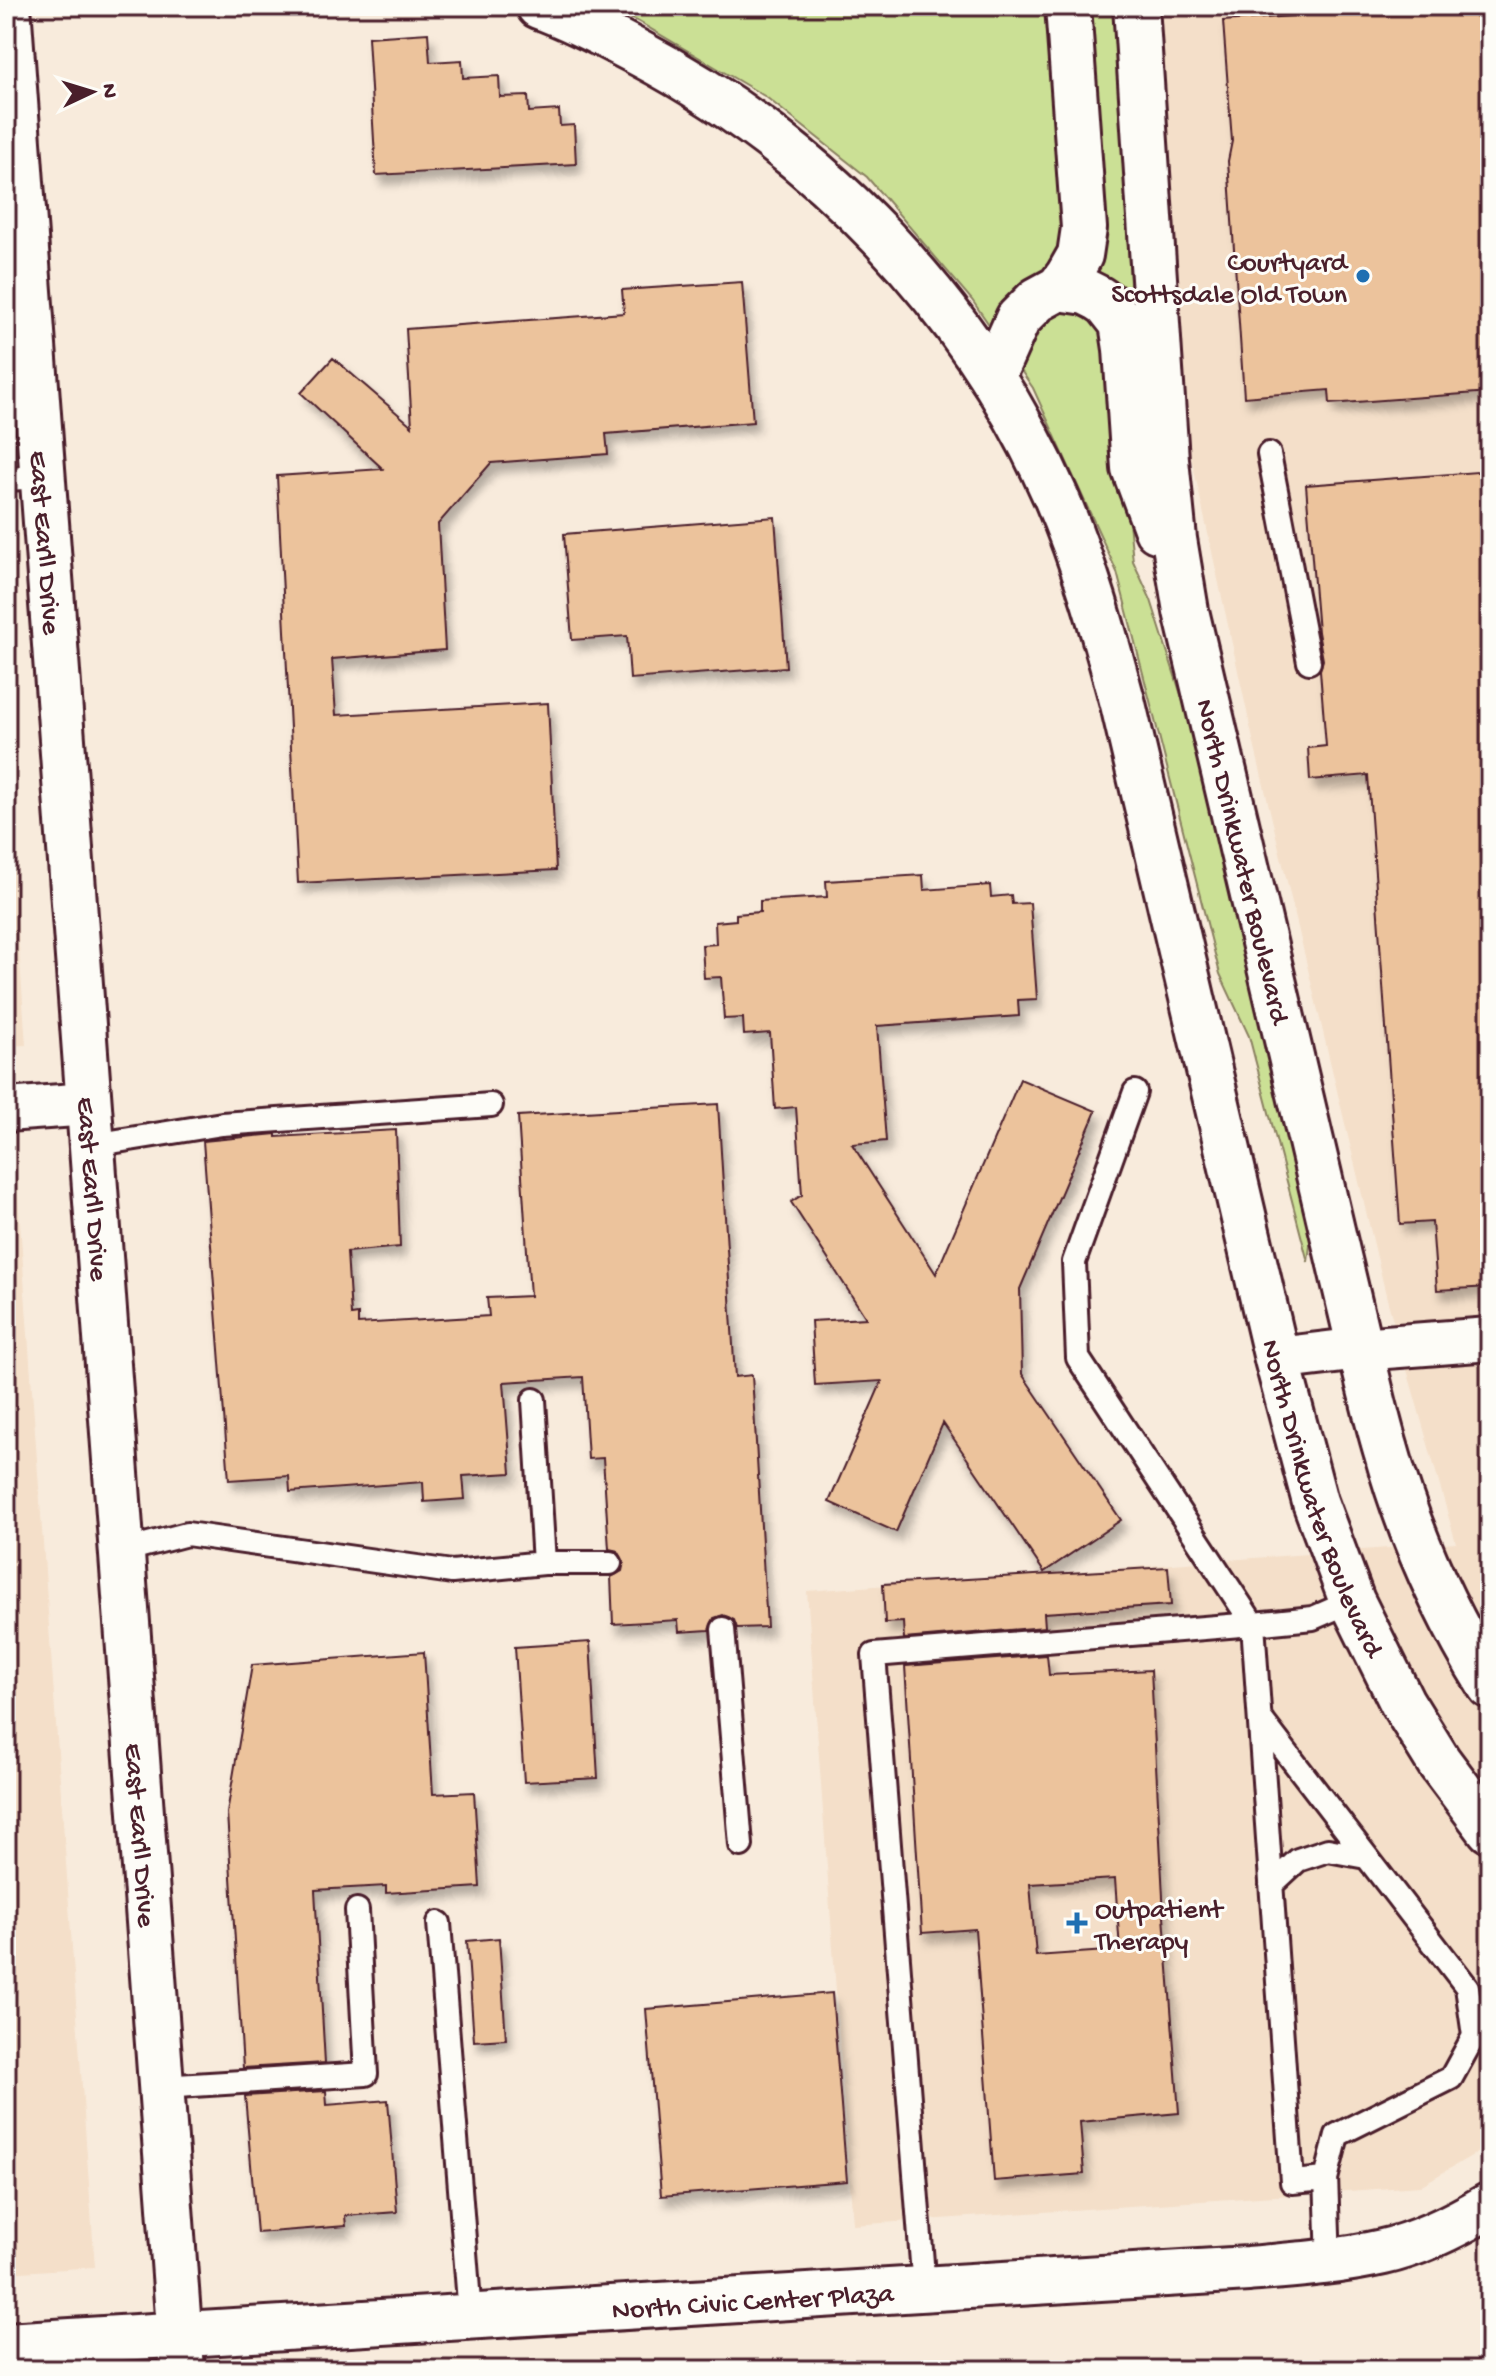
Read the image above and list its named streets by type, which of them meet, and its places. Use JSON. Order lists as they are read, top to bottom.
{
  "streets": {
    "main road": ["East Earll Drive", "North Drinkwater Boulevard", "North Civic Center Plaza"]
  },
  "crossings": [
    ["East Earll Drive", "North Civic Center Plaza"]
  ],
  "places": {
    "other": ["Courtyard Scottsdale Old Town"],
    "health": ["Outpatient Therapy"]
  },
  "north": "right"
}
